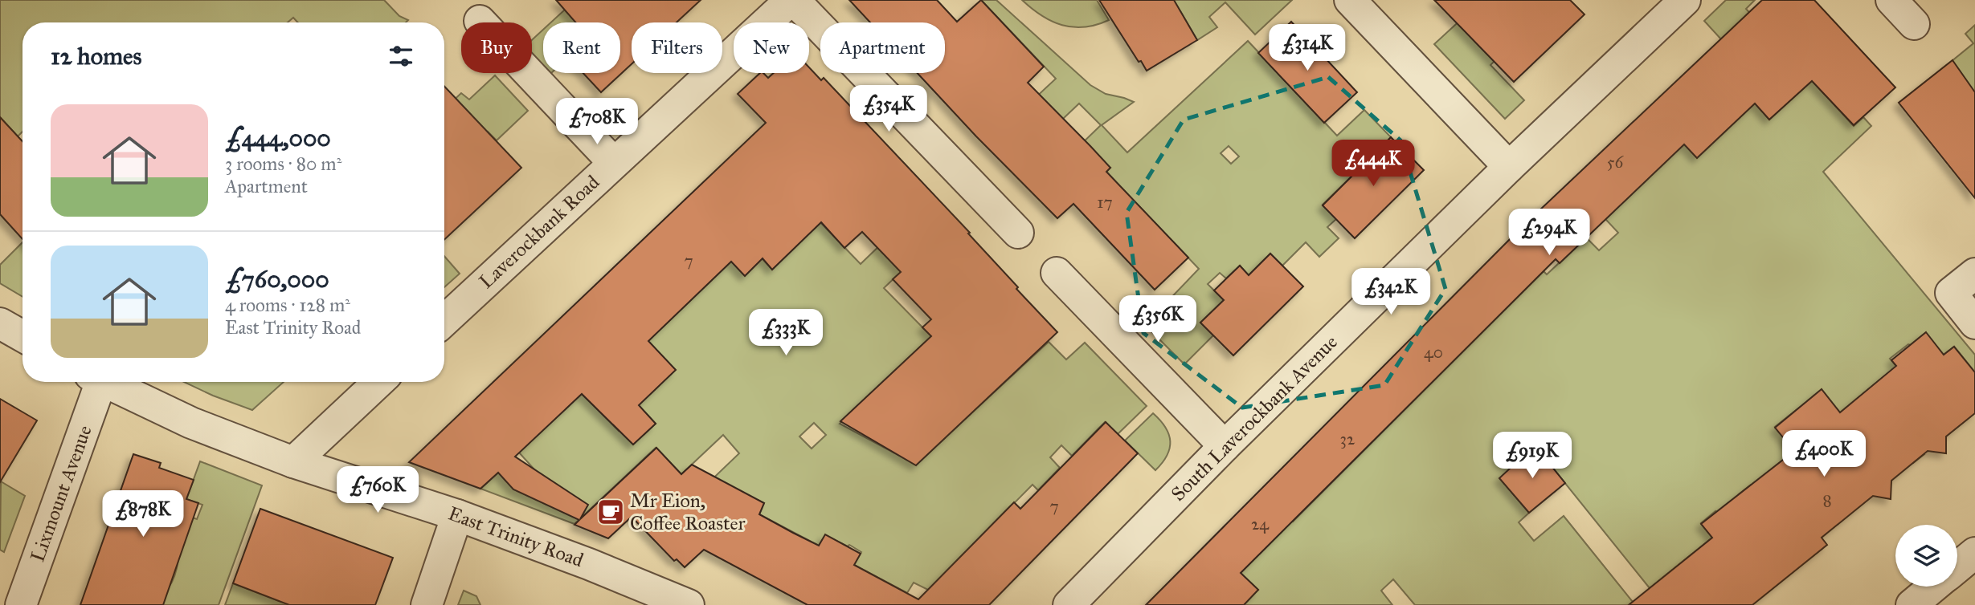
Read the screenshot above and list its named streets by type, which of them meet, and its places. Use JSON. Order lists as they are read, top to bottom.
{
  "streets": {
    "street": [
      "Laverockbank Road",
      "South Laverockbank Avenue",
      "Lixmount Avenue",
      "East Trinity Road"
    ]
  },
  "places": {
    "cafe": ["Mr Eion, Coffee Roaster"]
  },
  "house_numbers": [
    "56",
    "17",
    "7",
    "40",
    "32",
    "8",
    "7",
    "24"
  ],
  "page": {
    "chip": [
      "Buy",
      "Rent",
      "Filters",
      "New",
      "Apartment"
    ],
    "heading": "12 homes",
    "price": [
      "£314K",
      "£354K",
      "£708K",
      "£444K",
      "£294K",
      "£342K",
      "£356K",
      "£333K",
      "£400K",
      "£919K",
      "£760K",
      "£878K"
    ],
    "list": [
      {
        "name": "£444,000",
        "note": "3 rooms · 80 m² · Apartment"
      },
      {
        "name": "£760,000",
        "note": "4 rooms · 128 m² · East Trinity Road"
      }
    ]
  }
}
